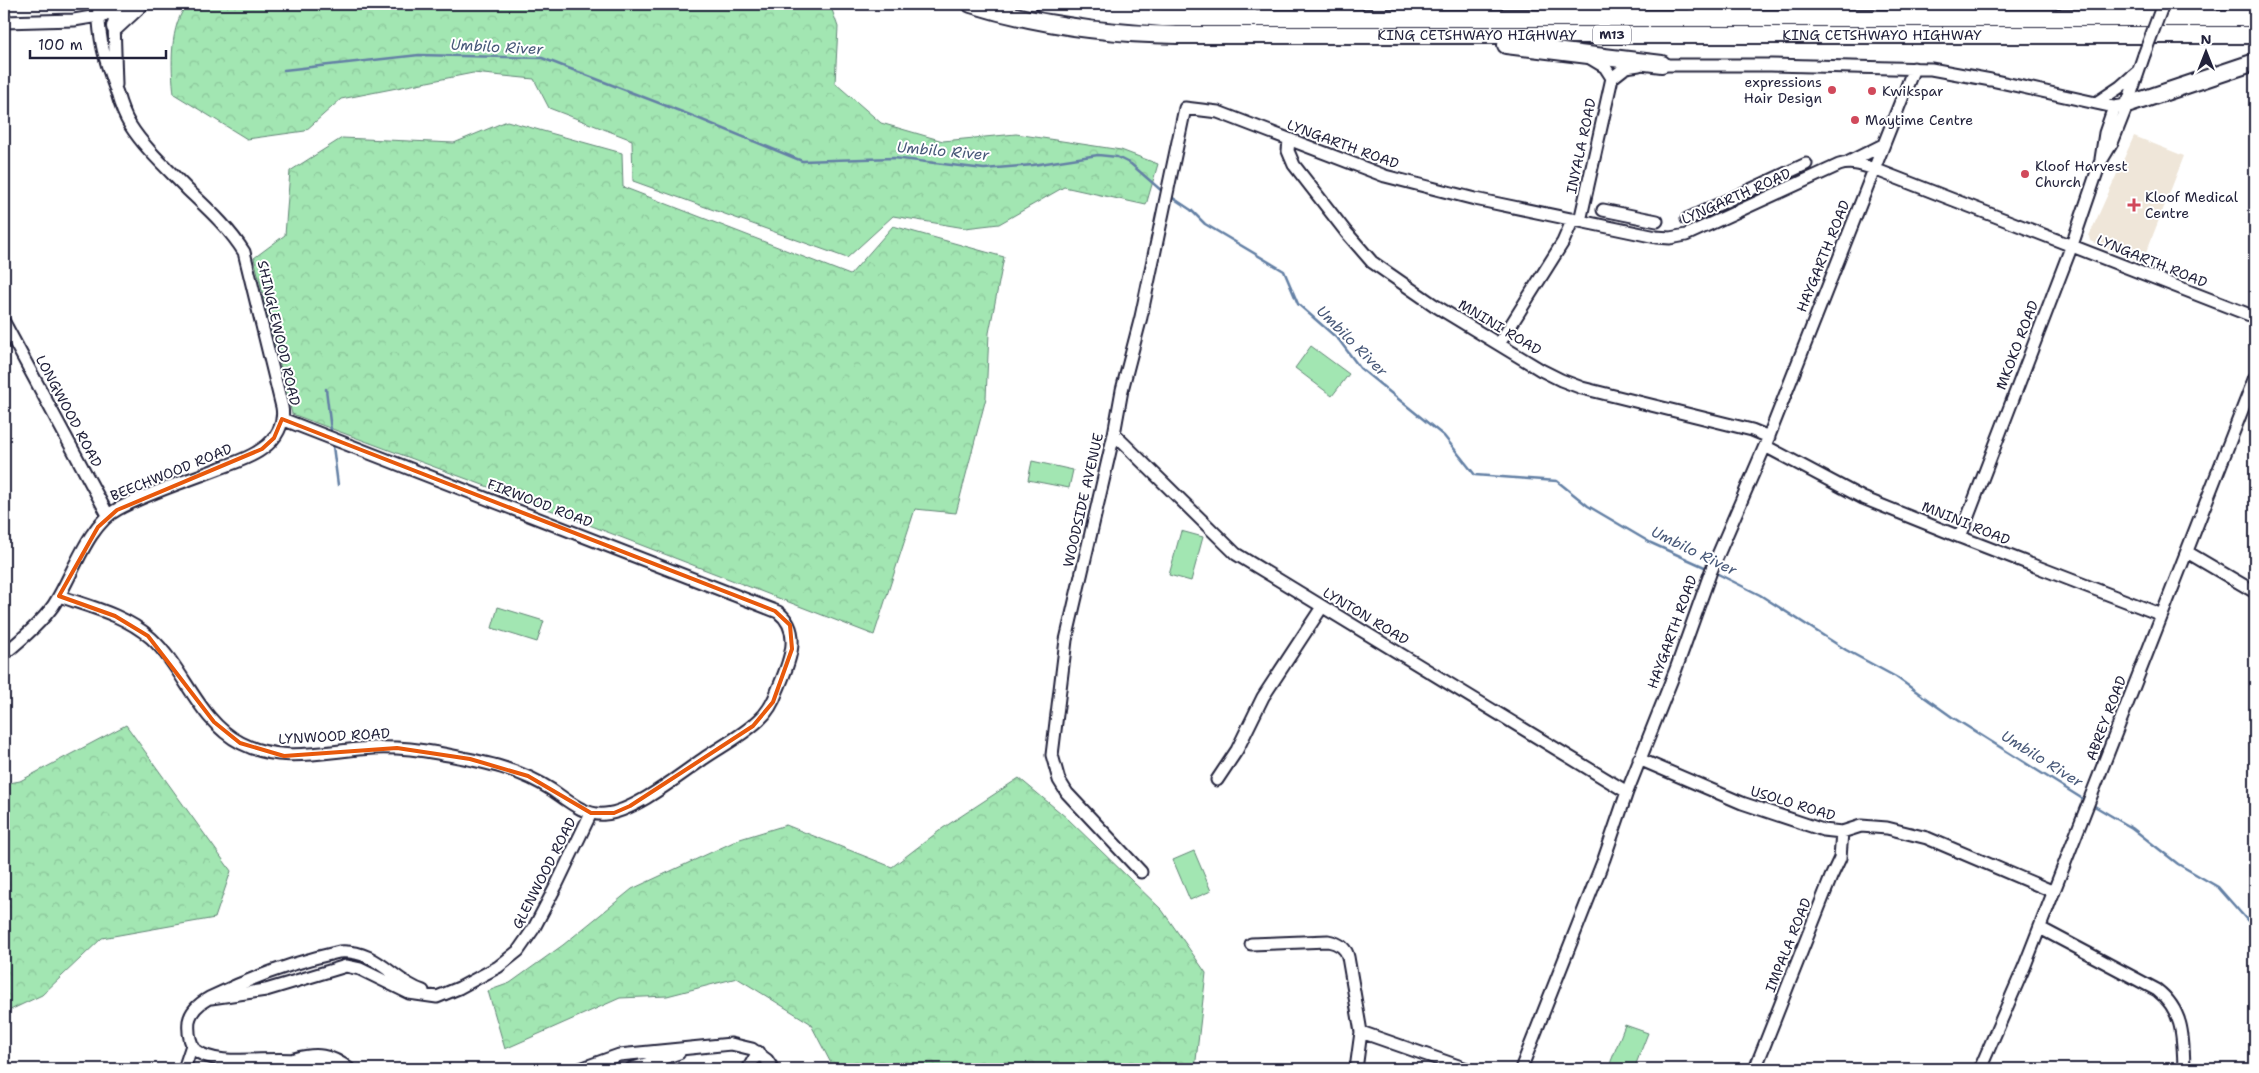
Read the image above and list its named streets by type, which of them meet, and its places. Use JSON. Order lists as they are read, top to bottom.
{
  "streets": {
    "highway": ["KING CETSHWAYO HIGHWAY", "M13"],
    "street": [
      "LYNGARTH ROAD",
      "INYALA ROAD",
      "HAYGARTH ROAD",
      "MNINI ROAD",
      "SHINGLEWOOD ROAD",
      "MKOKO ROAD",
      "LONGWOOD ROAD",
      "BEECHWOOD ROAD",
      "WOODSIDE AVENUE",
      "FIRWOOD ROAD",
      "LYNTON ROAD",
      "ABREY ROAD",
      "LYNWOOD ROAD",
      "USOLO ROAD",
      "GLENWOOD ROAD",
      "IMPALA ROAD"
    ]
  },
  "crossings": [
    ["LYNGARTH ROAD", "INYALA ROAD"],
    ["LYNGARTH ROAD", "HAYGARTH ROAD"],
    ["LYNGARTH ROAD", "MNINI ROAD"],
    ["LYNGARTH ROAD", "MKOKO ROAD"],
    ["LYNGARTH ROAD", "WOODSIDE AVENUE"],
    ["INYALA ROAD", "MNINI ROAD"],
    ["HAYGARTH ROAD", "MNINI ROAD"],
    ["HAYGARTH ROAD", "LYNTON ROAD"],
    ["HAYGARTH ROAD", "USOLO ROAD"],
    ["MNINI ROAD", "MKOKO ROAD"],
    ["MNINI ROAD", "ABREY ROAD"],
    ["SHINGLEWOOD ROAD", "BEECHWOOD ROAD"],
    ["SHINGLEWOOD ROAD", "FIRWOOD ROAD"],
    ["LONGWOOD ROAD", "BEECHWOOD ROAD"],
    ["BEECHWOOD ROAD", "FIRWOOD ROAD"],
    ["BEECHWOOD ROAD", "LYNWOOD ROAD"],
    ["WOODSIDE AVENUE", "LYNTON ROAD"],
    ["FIRWOOD ROAD", "LYNWOOD ROAD"],
    ["FIRWOOD ROAD", "GLENWOOD ROAD"],
    ["ABREY ROAD", "USOLO ROAD"],
    ["LYNWOOD ROAD", "GLENWOOD ROAD"],
    ["USOLO ROAD", "IMPALA ROAD"]
  ],
  "water": ["Umbilo River"],
  "places": {
    "other": [
      "expressions Hair Design",
      "Kwikspar",
      "Maytime Centre",
      "Kloof Harvest Church"
    ],
    "health": ["Kloof Medical Centre"]
  },
  "scale_bar": "100 m",
  "north": "top"
}
